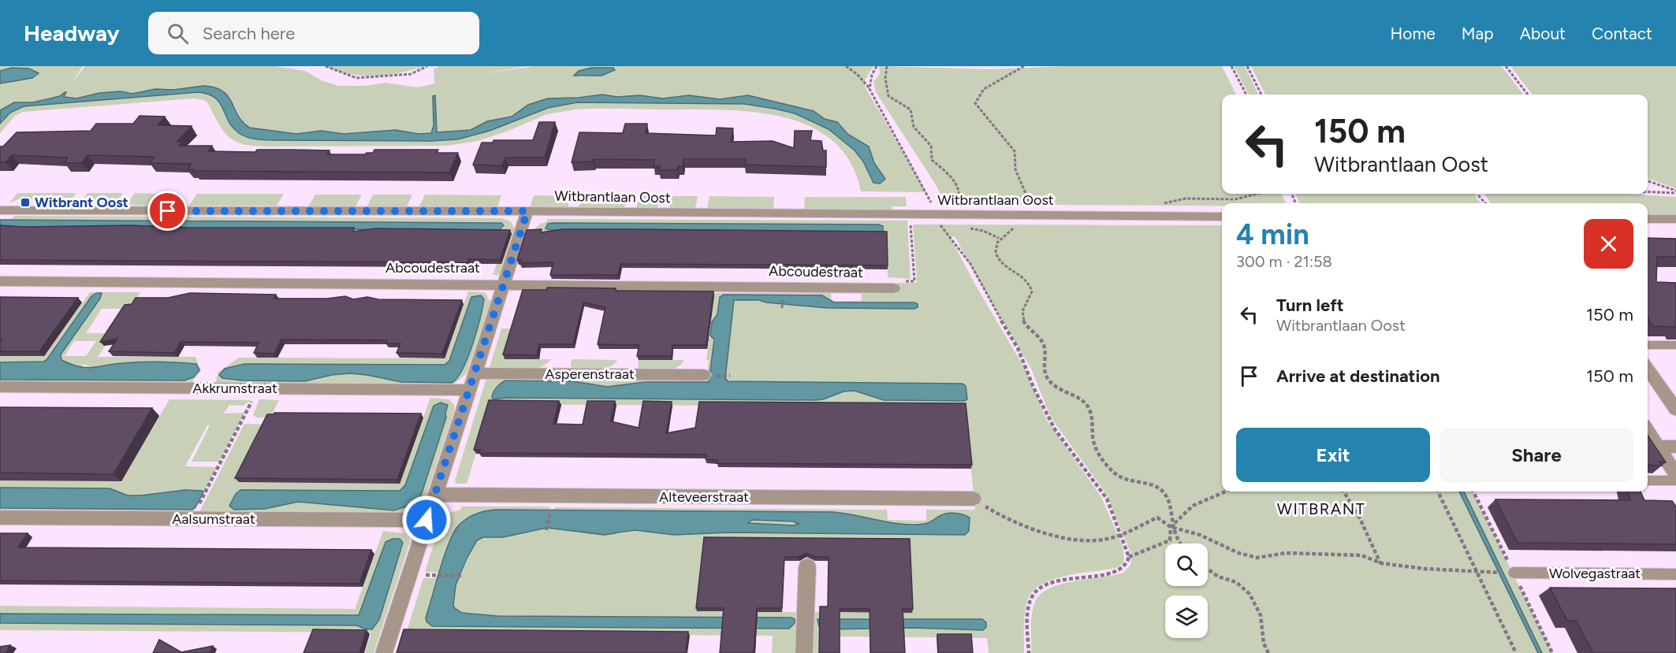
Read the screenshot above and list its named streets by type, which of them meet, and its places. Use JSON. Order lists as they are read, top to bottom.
{
  "streets": {
    "street": [
      "Witbrantlaan Oost",
      "Abcoudestraat",
      "Asperenstraat",
      "Akkrumstraat",
      "Alteveerstraat",
      "Aalsumstraat"
    ],
    "lane": ["Wolvegastraat"]
  },
  "districts": ["WITBRANT"],
  "places": {
    "transit": ["Witbrant Oost"]
  },
  "page": {
    "header": "Headway",
    "search": "Search here",
    "nav": [
      "Home",
      "Map",
      "About",
      "Contact"
    ],
    "turn": ["150 m", "Witbrantlaan Oost"],
    "heading": ["4 min", "300 m · 21:58"],
    "list": [
      {
        "name": "Turn left",
        "note": "Witbrantlaan Oost",
        "value": "150 m"
      },
      {
        "name": "Arrive at destination",
        "value": "150 m"
      }
    ],
    "buttons": ["Exit", "Share"]
  }
}
